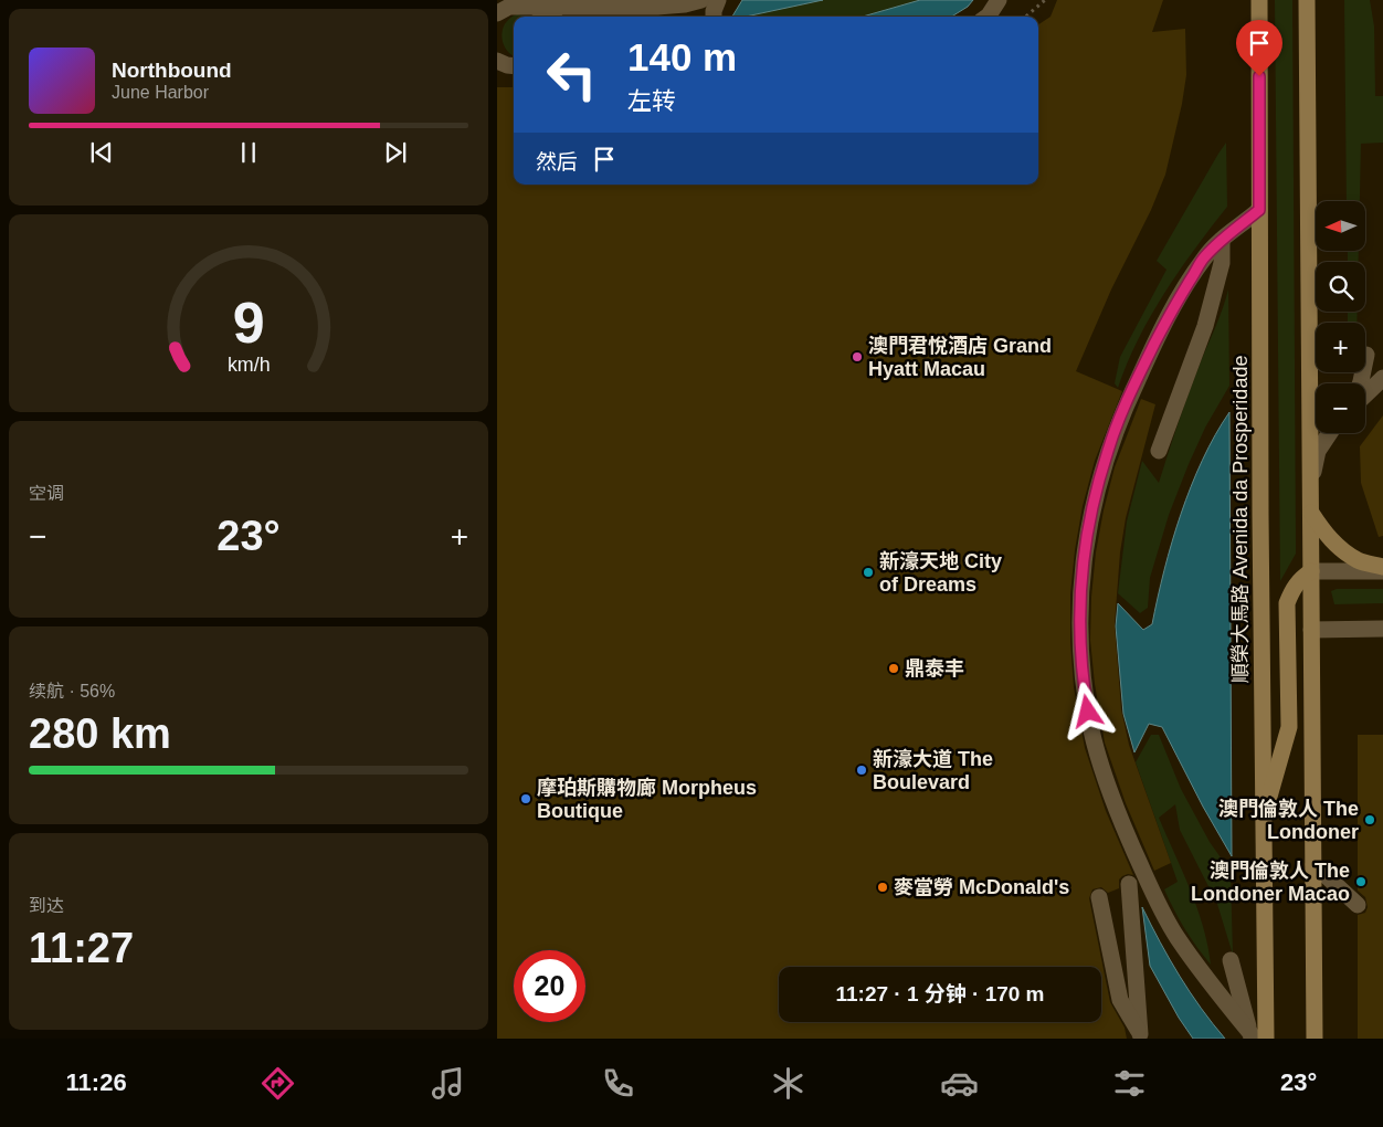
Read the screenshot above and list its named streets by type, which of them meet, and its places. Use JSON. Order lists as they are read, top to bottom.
{
  "streets": {
    "street": ["順榮大馬路 Avenida da Prosperidade"]
  },
  "places": [
    "澳門君悅酒店 Grand Hyatt Macau",
    "新濠天地 City of Dreams",
    "鼎泰丰",
    "新濠大道 The Boulevard",
    "摩珀斯購物廊 Morpheus Boutique",
    "澳門倫敦人 The Londoner",
    "澳門倫敦人 The Londoner Macao",
    "麥當勞 McDonald's"
  ],
  "north": "left",
  "page": {
    "turn": ["140 m", "左转"],
    "song": ["Northbound", "June Harbor"],
    "then": "然后",
    "map_buttons": ["+", "−"],
    "tile": [
      "空调",
      ["续航 · 56%", "280 km"],
      ["到达", "11:27"]
    ],
    "heat": ["−", "23°", "+"],
    "limit": "20",
    "trip": "11:27 · 1 分钟 · 170 m",
    "tabs": ["11:26", "23°"],
    "gauge": ["9", "km/h"]
  }
}
